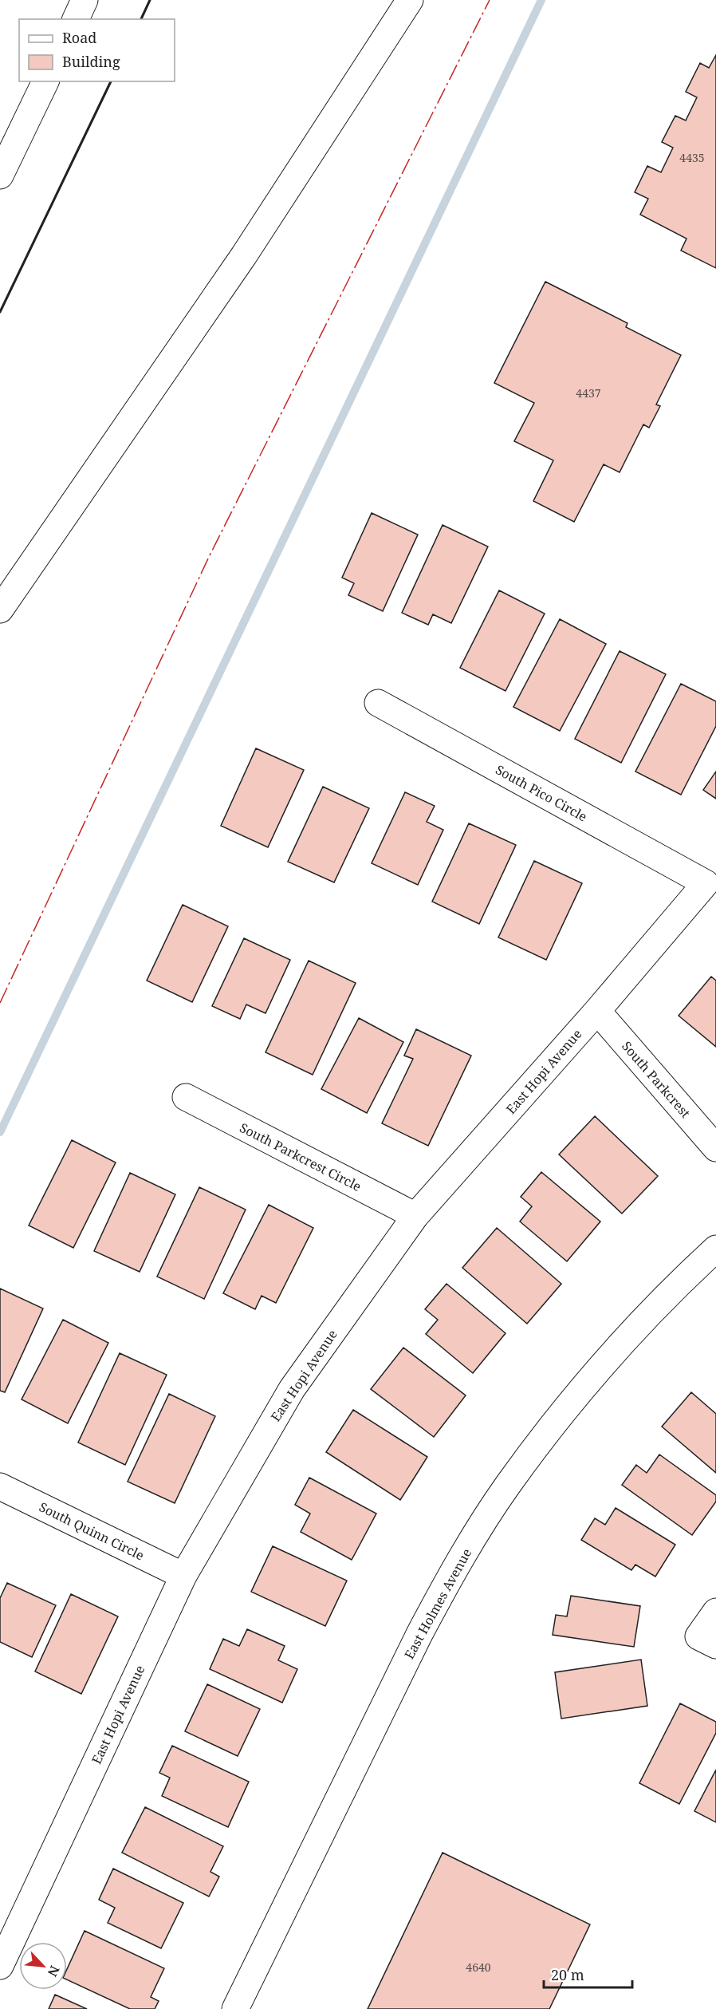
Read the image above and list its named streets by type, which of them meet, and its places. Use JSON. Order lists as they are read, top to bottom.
{
  "streets": {
    "main road": [
      "South Pico Circle",
      "East Hopi Avenue",
      "South Parkcrest",
      "South Parkcrest Circle",
      "South Quinn Circle",
      "East Holmes Avenue"
    ]
  },
  "crossings": [
    ["South Pico Circle", "East Hopi Avenue"],
    ["East Hopi Avenue", "South Parkcrest"],
    ["East Hopi Avenue", "South Parkcrest Circle"],
    ["East Hopi Avenue", "South Quinn Circle"]
  ],
  "house_numbers": ["4435", "4437", "4640"],
  "legend": ["Road", "Building"],
  "scale_bar": "20 m",
  "north": "bottom right"
}
